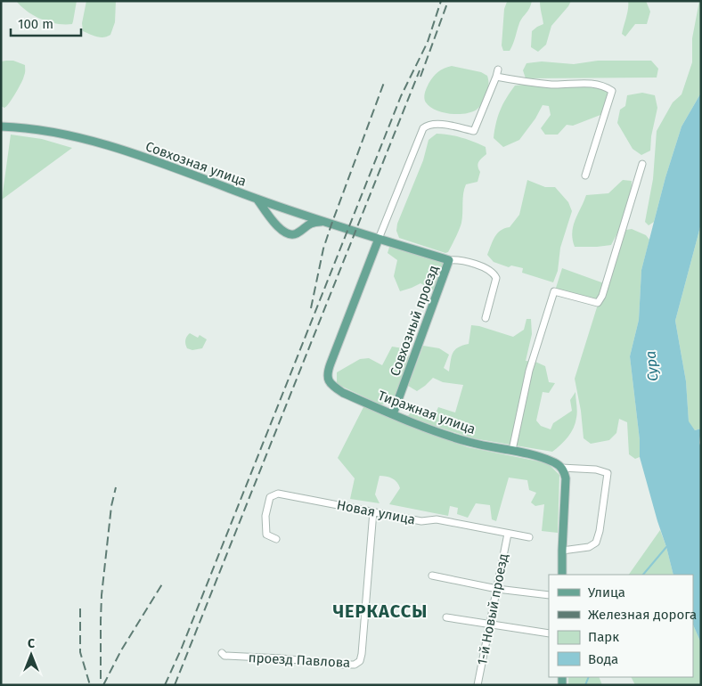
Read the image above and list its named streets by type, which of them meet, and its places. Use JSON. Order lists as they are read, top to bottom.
{
  "streets": {
    "main road": ["Совхозная улица", "Совхозный проезд", "Тиражная улица"],
    "street": ["Новая улица", "1-й Новый проезд", "проезд Павлова"]
  },
  "crossings": [
    ["Совхозная улица", "Совхозный проезд"],
    ["Совхозная улица", "Тиражная улица"],
    ["Совхозный проезд", "Тиражная улица"],
    ["Новая улица", "1-й Новый проезд"],
    ["Новая улица", "проезд Павлова"]
  ],
  "districts": ["ЧЕРКАССЫ"],
  "water": ["Сура"],
  "legend": [
    "Улица",
    "Железная дорога",
    "Парк",
    "Вода"
  ],
  "scale_bar": "100 m",
  "north": "top"
}
